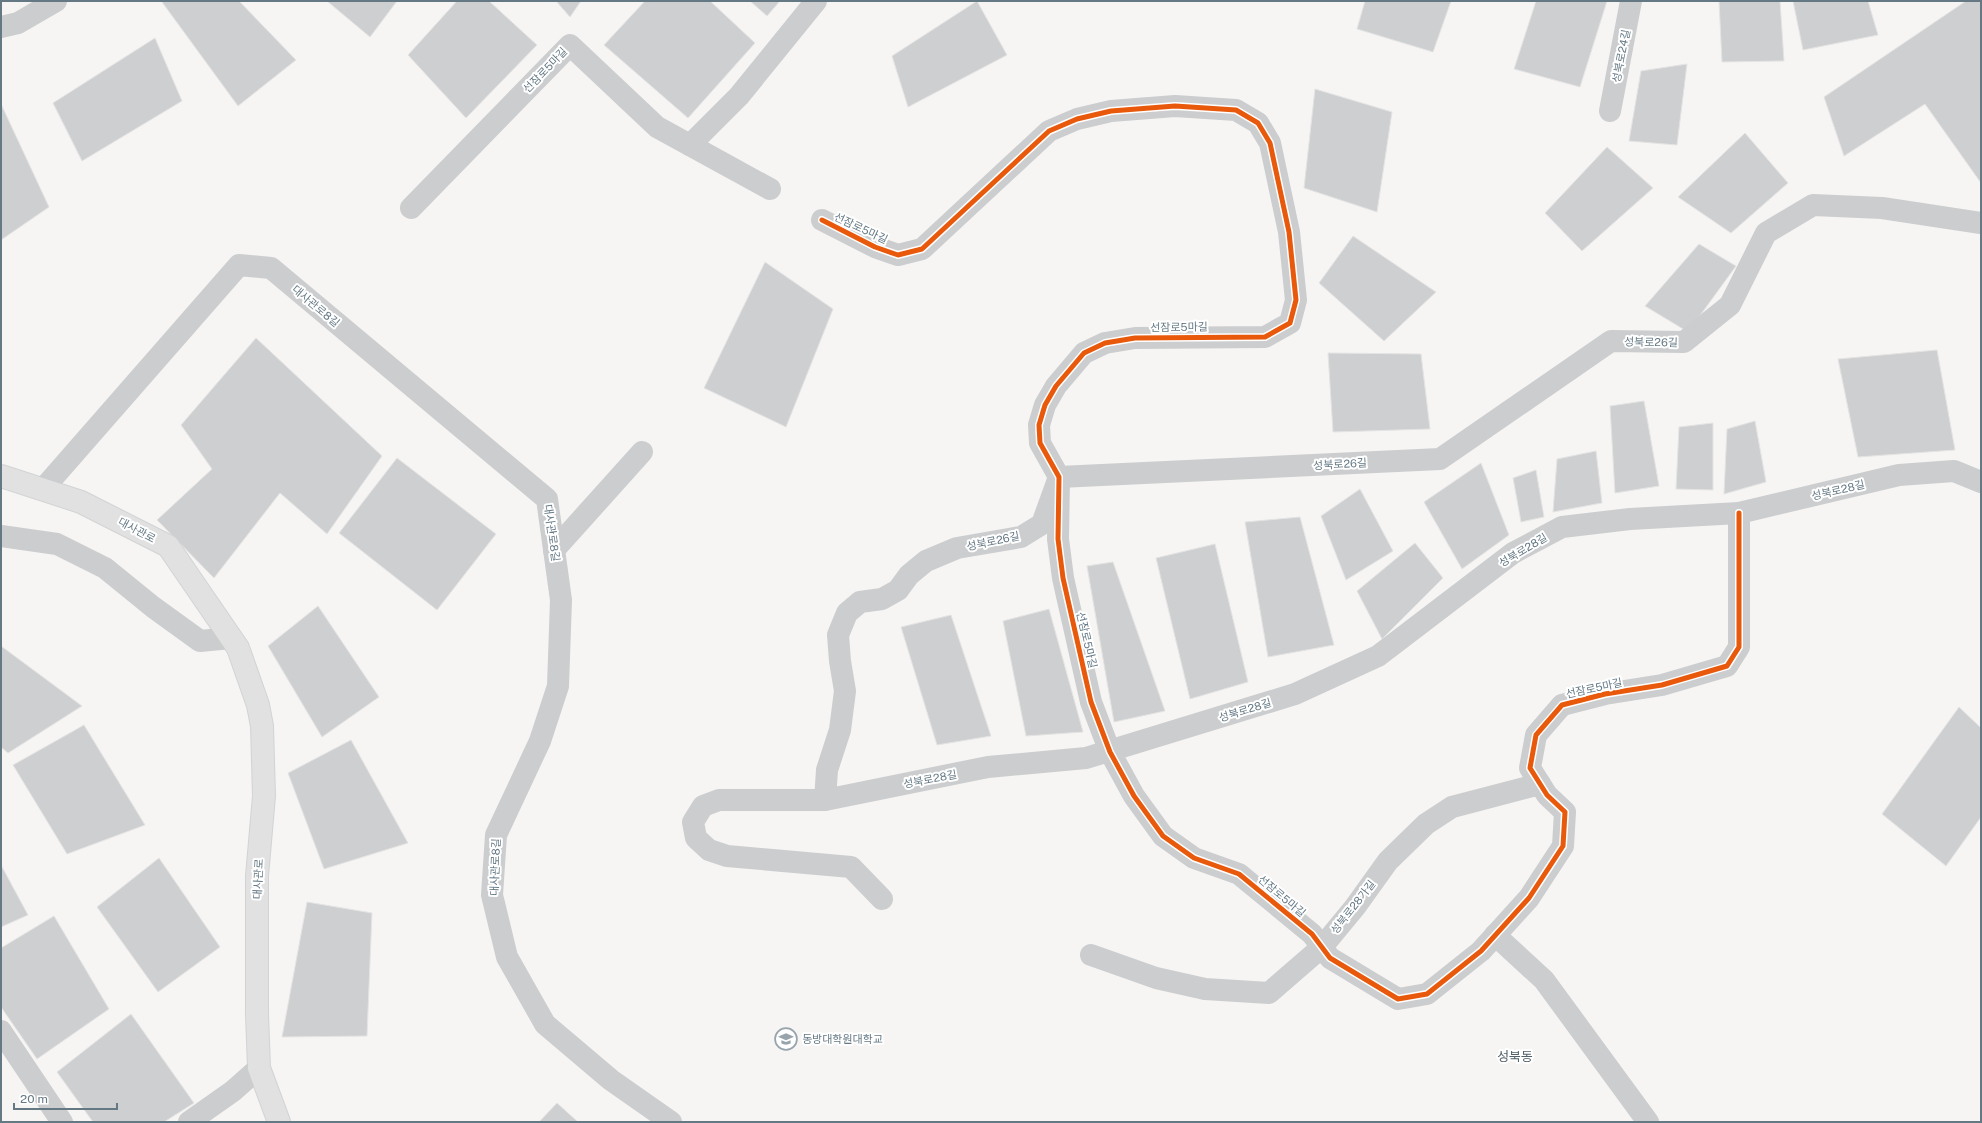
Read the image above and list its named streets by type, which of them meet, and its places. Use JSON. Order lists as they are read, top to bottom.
{
  "streets": {
    "main road": ["대사관로"],
    "street": [
      "성북로24길",
      "선잠로5마길",
      "대사관로8길",
      "성북로26길",
      "성북로28길",
      "성북로28가길"
    ]
  },
  "crossings": [
    ["선잠로5마길", "성북로26길"],
    ["선잠로5마길", "성북로28길"],
    ["선잠로5마길", "성북로28가길"],
    ["대사관로8길", "대사관로"],
    ["성북로26길", "성북로28길"]
  ],
  "districts": ["성북동"],
  "places": {
    "school or university": ["동방대학원대학교"]
  },
  "scale_bar": "20 m"
}
